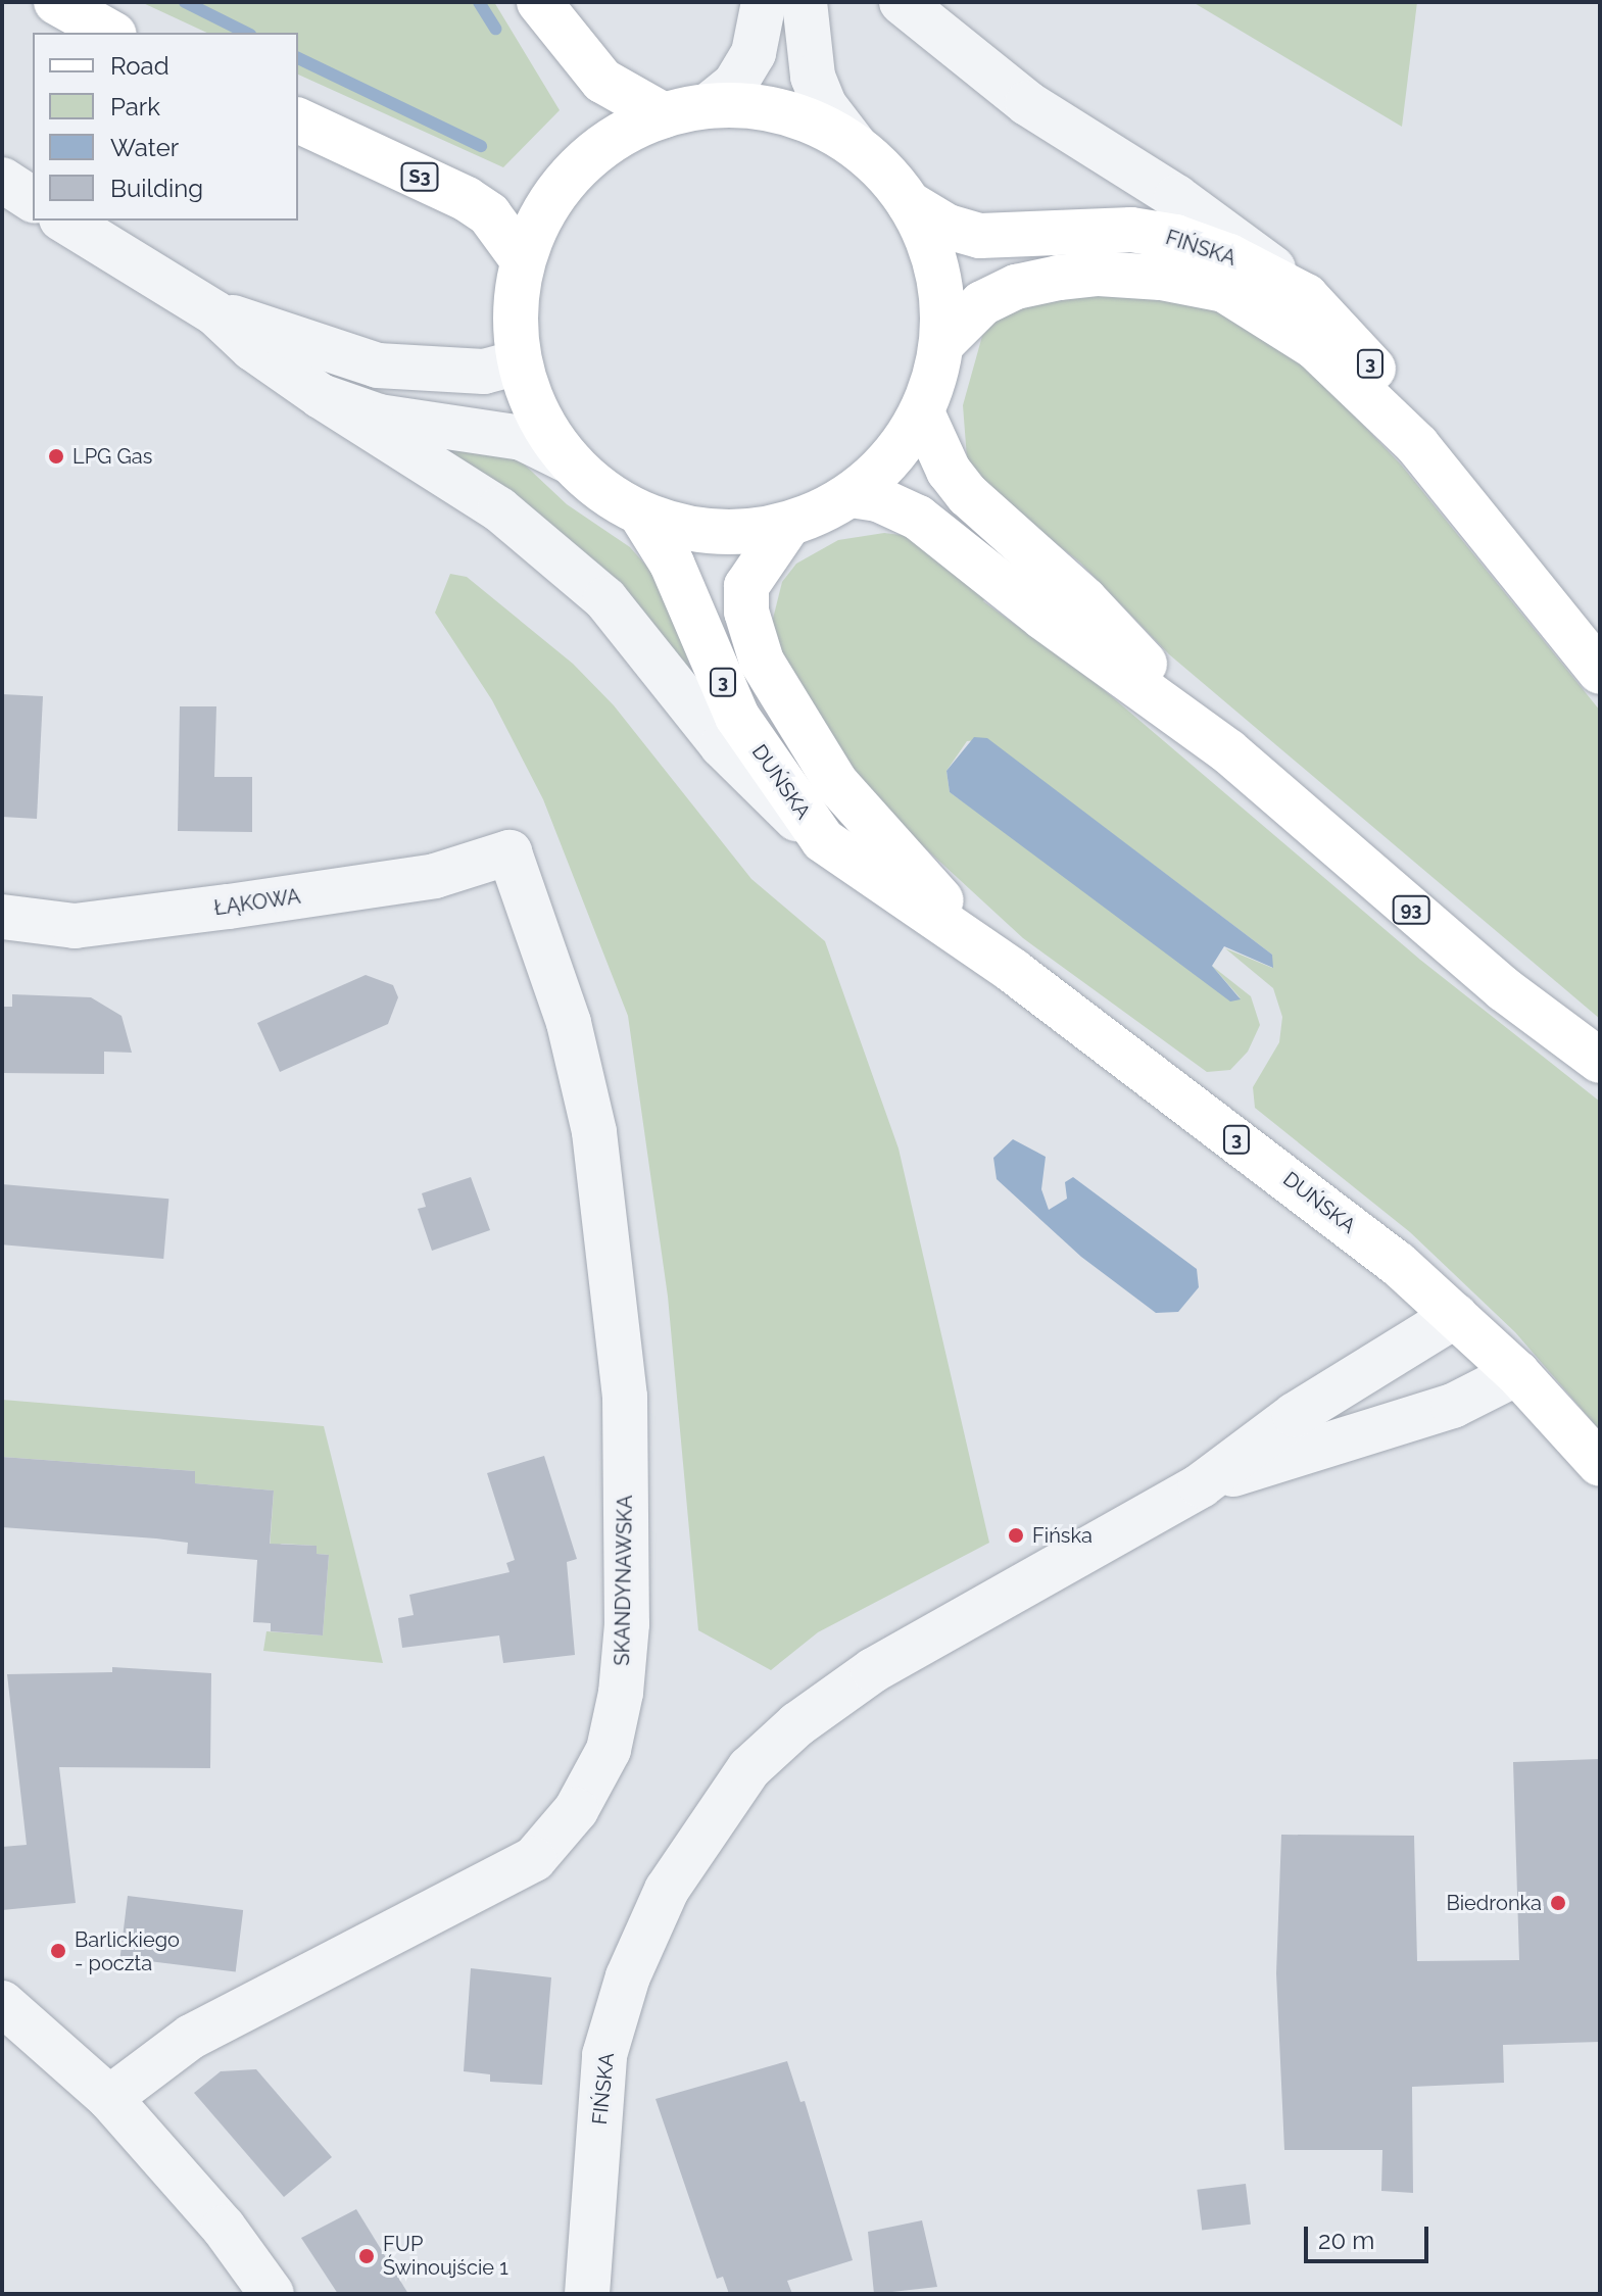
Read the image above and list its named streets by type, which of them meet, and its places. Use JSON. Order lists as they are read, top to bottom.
{
  "streets": {
    "main road": [
      "S3",
      "FIŃSKA",
      "3",
      "DUŃSKA",
      "93"
    ],
    "street": ["ŁĄKOWA", "SKANDYNAWSKA"]
  },
  "crossings": [
    ["S3", "3"],
    ["FIŃSKA", "3"],
    ["FIŃSKA", "DUŃSKA"],
    ["3", "DUŃSKA"],
    ["3", "93"],
    ["ŁĄKOWA", "SKANDYNAWSKA"]
  ],
  "places": [
    "LPG Gas",
    "Fińska",
    "Biedronka",
    "Barlickiego - poczta",
    "FUP Świnoujście 1"
  ],
  "legend": [
    "Road",
    "Park",
    "Water",
    "Building"
  ],
  "scale_bar": "20 m"
}
